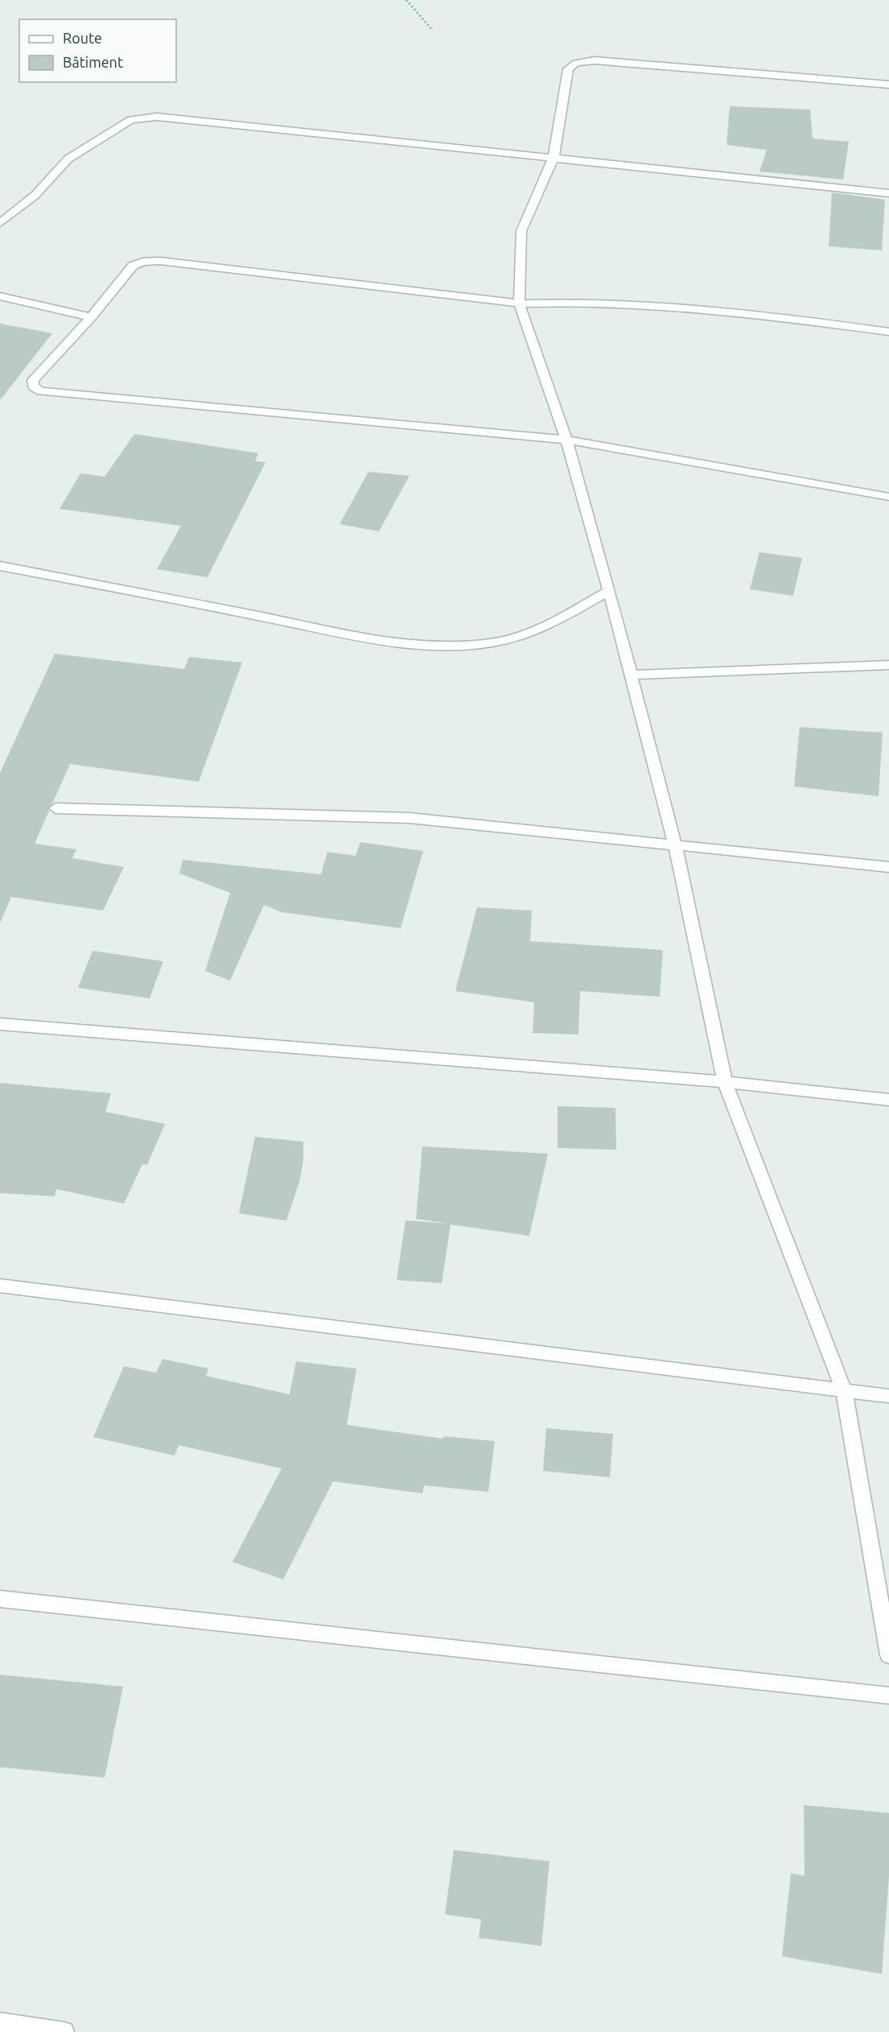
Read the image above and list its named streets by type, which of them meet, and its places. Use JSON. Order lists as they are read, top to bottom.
{
  "legend": ["Route", "Bâtiment"]
}
